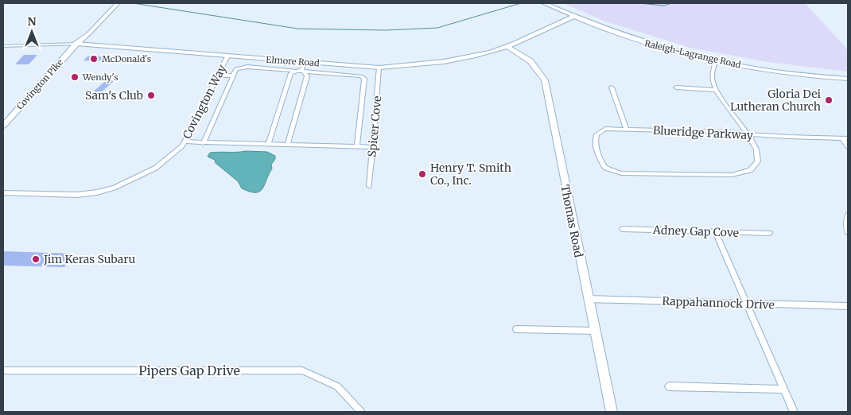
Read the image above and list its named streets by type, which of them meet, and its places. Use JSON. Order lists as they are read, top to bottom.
{
  "streets": {
    "street": [
      "Raleigh-Lagrange Road",
      "Elmore Road",
      "Covington Pike",
      "Covington Way",
      "Spicer Cove",
      "Blueridge Parkway",
      "Thomas Road",
      "Adney Gap Cove",
      "Rappahannock Drive",
      "Pipers Gap Drive"
    ]
  },
  "crossings": [
    ["Raleigh-Lagrange Road", "Elmore Road"],
    ["Elmore Road", "Covington Pike"],
    ["Elmore Road", "Covington Way"],
    ["Elmore Road", "Spicer Cove"],
    ["Elmore Road", "Thomas Road"],
    ["Thomas Road", "Rappahannock Drive"]
  ],
  "places": [
    "McDonald's",
    "Wendy's",
    "Sam's Club",
    "Gloria Dei Lutheran Church",
    "Henry T. Smith Co., Inc.",
    "Jim Keras Subaru"
  ],
  "north": "top"
}
